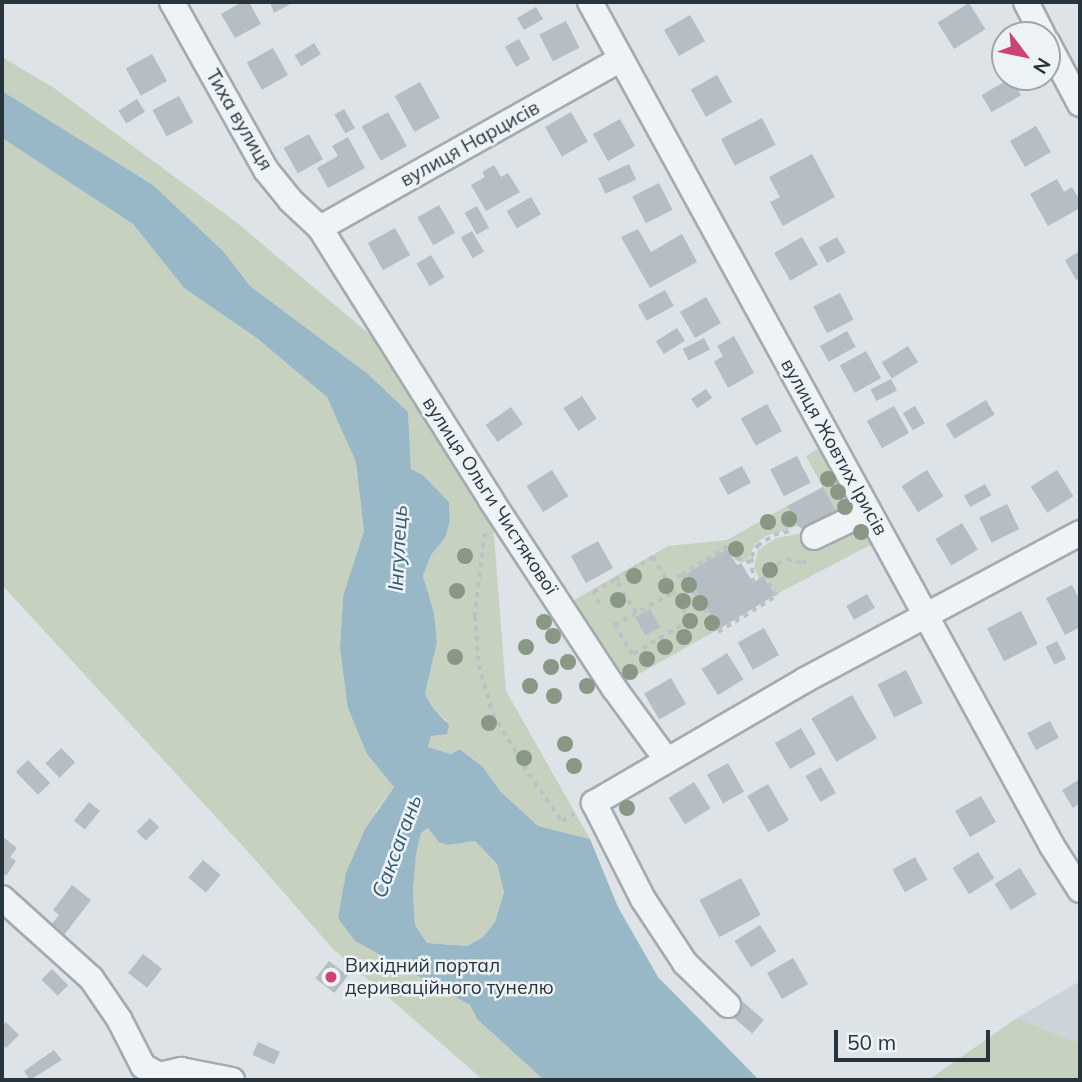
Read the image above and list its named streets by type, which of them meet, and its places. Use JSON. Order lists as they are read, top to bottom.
{
  "streets": {
    "street": [
      "Тиха вулиця",
      "вулиця Нарцисів",
      "вулиця Жовтих Ірисів",
      "вулиця Ольги Чистякової"
    ]
  },
  "crossings": [
    ["Тиха вулиця", "вулиця Нарцисів"],
    ["Тиха вулиця", "вулиця Ольги Чистякової"],
    ["вулиця Нарцисів", "вулиця Жовтих Ірисів"],
    ["вулиця Нарцисів", "вулиця Ольги Чистякової"]
  ],
  "water": ["Інгулець", "Саксагань"],
  "places": ["Вихідний портал дериваційного тунелю"],
  "scale_bar": "50 m",
  "north": "bottom right"
}
